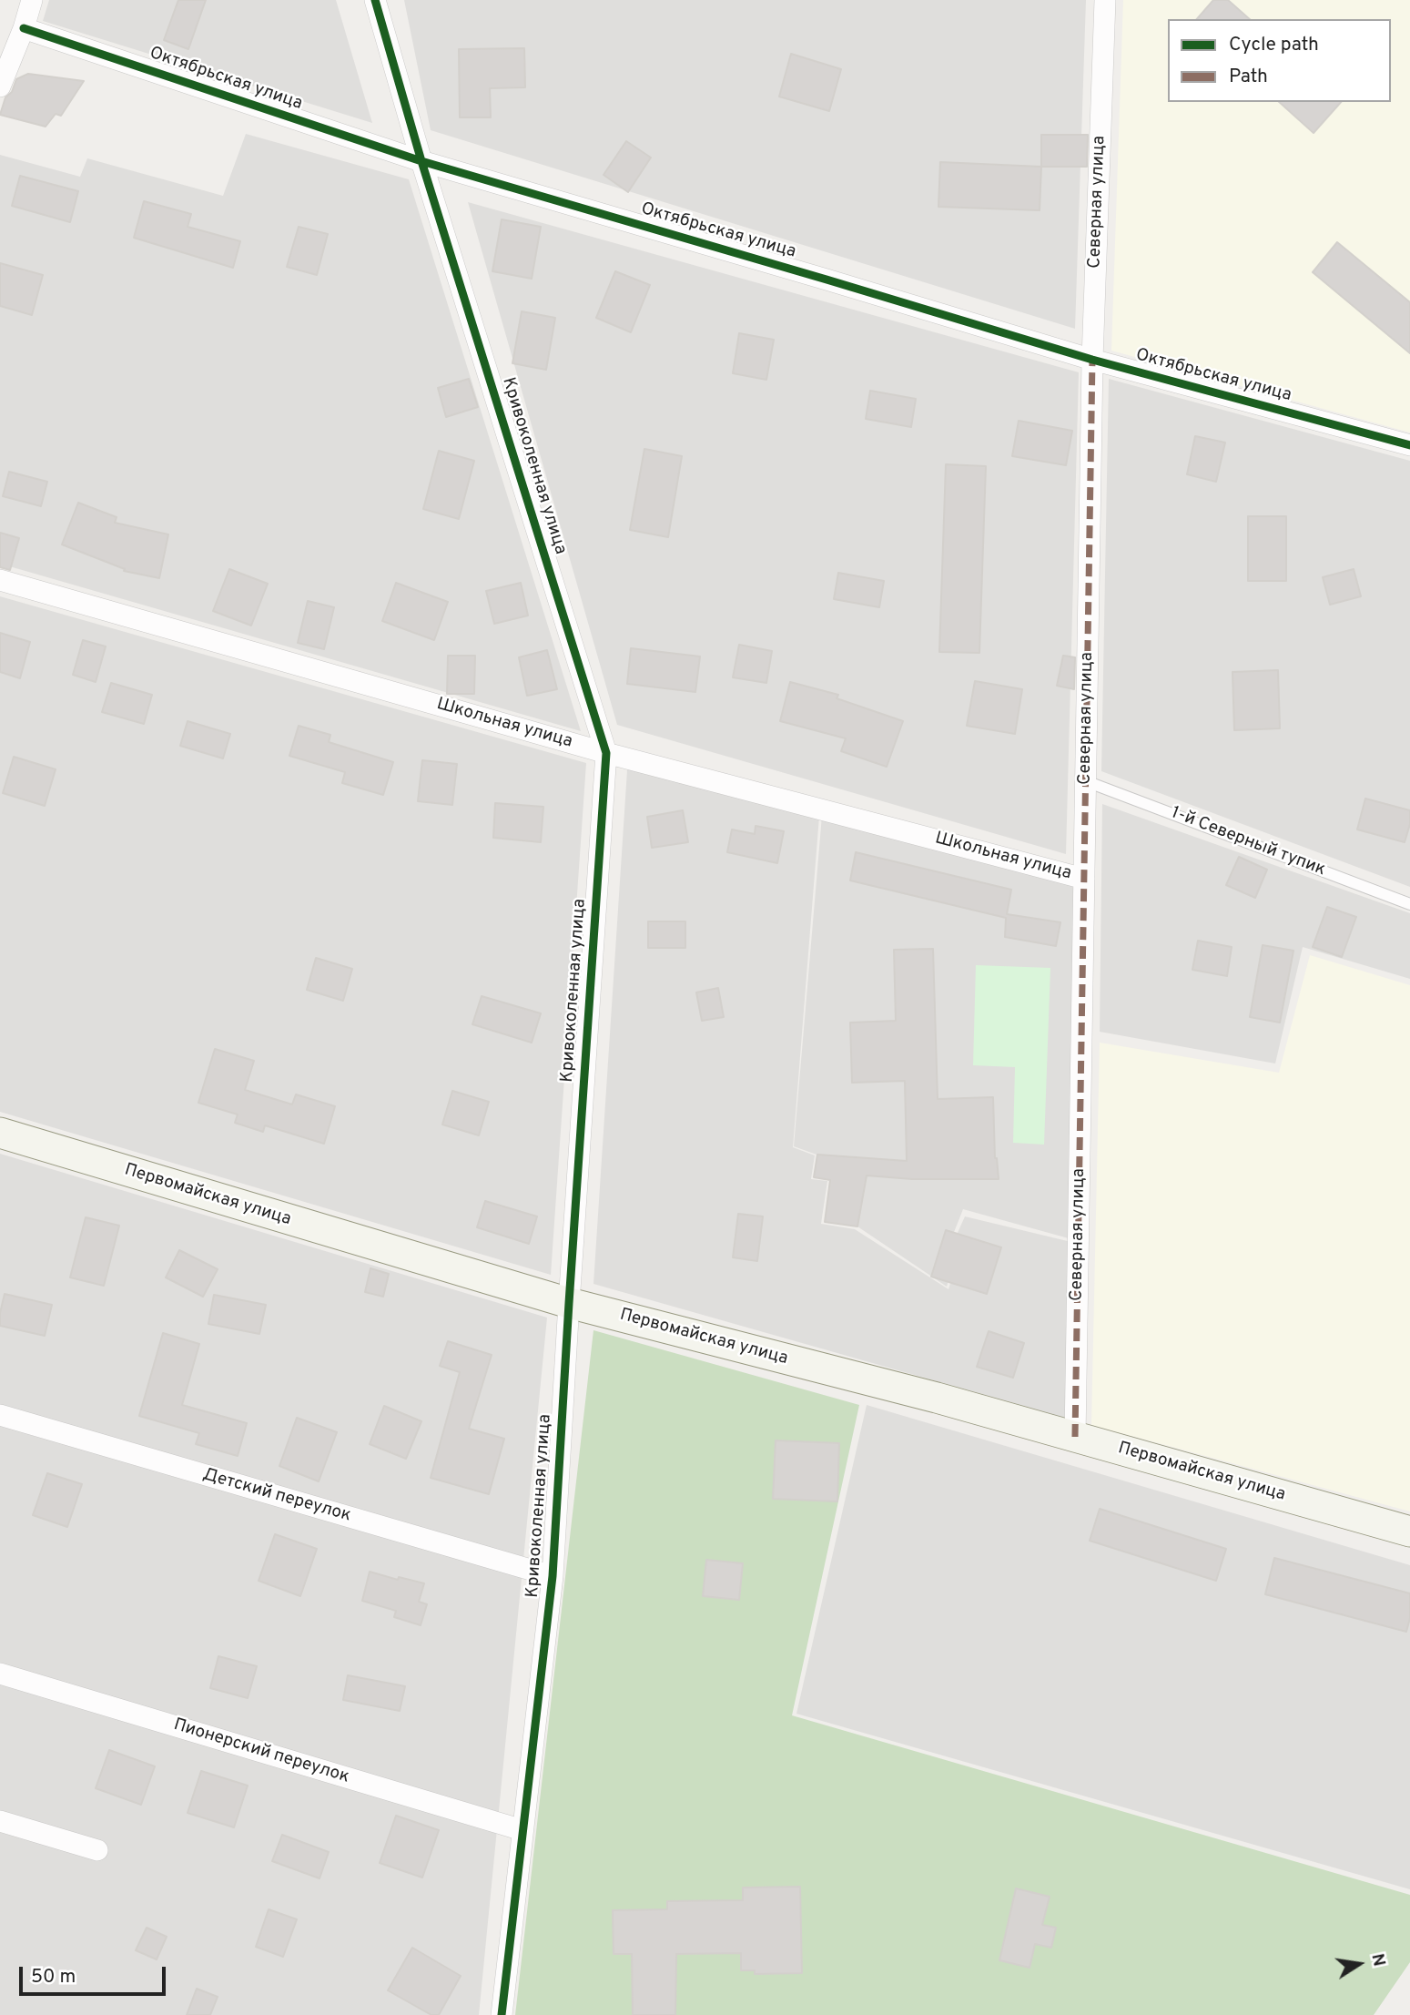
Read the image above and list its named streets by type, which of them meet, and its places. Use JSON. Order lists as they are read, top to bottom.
{
  "streets": {
    "main road": ["Первомайская улица"],
    "street": [
      "Октябрьская улица",
      "Северная улица",
      "Кривоколенная улица",
      "Школьная улица",
      "Детский переулок",
      "Пионерский переулок"
    ],
    "lane": ["1-й Северный тупик"]
  },
  "crossings": [
    ["Октябрьская улица", "Северная улица"],
    ["Октябрьская улица", "Кривоколенная улица"],
    ["Северная улица", "Школьная улица"],
    ["Северная улица", "1-й Северный тупик"],
    ["Северная улица", "Первомайская улица"],
    ["Кривоколенная улица", "Школьная улица"],
    ["Кривоколенная улица", "Первомайская улица"],
    ["Кривоколенная улица", "Детский переулок"],
    ["Кривоколенная улица", "Пионерский переулок"]
  ],
  "legend": ["Cycle path", "Path"],
  "scale_bar": "50 m",
  "north": "right"
}
